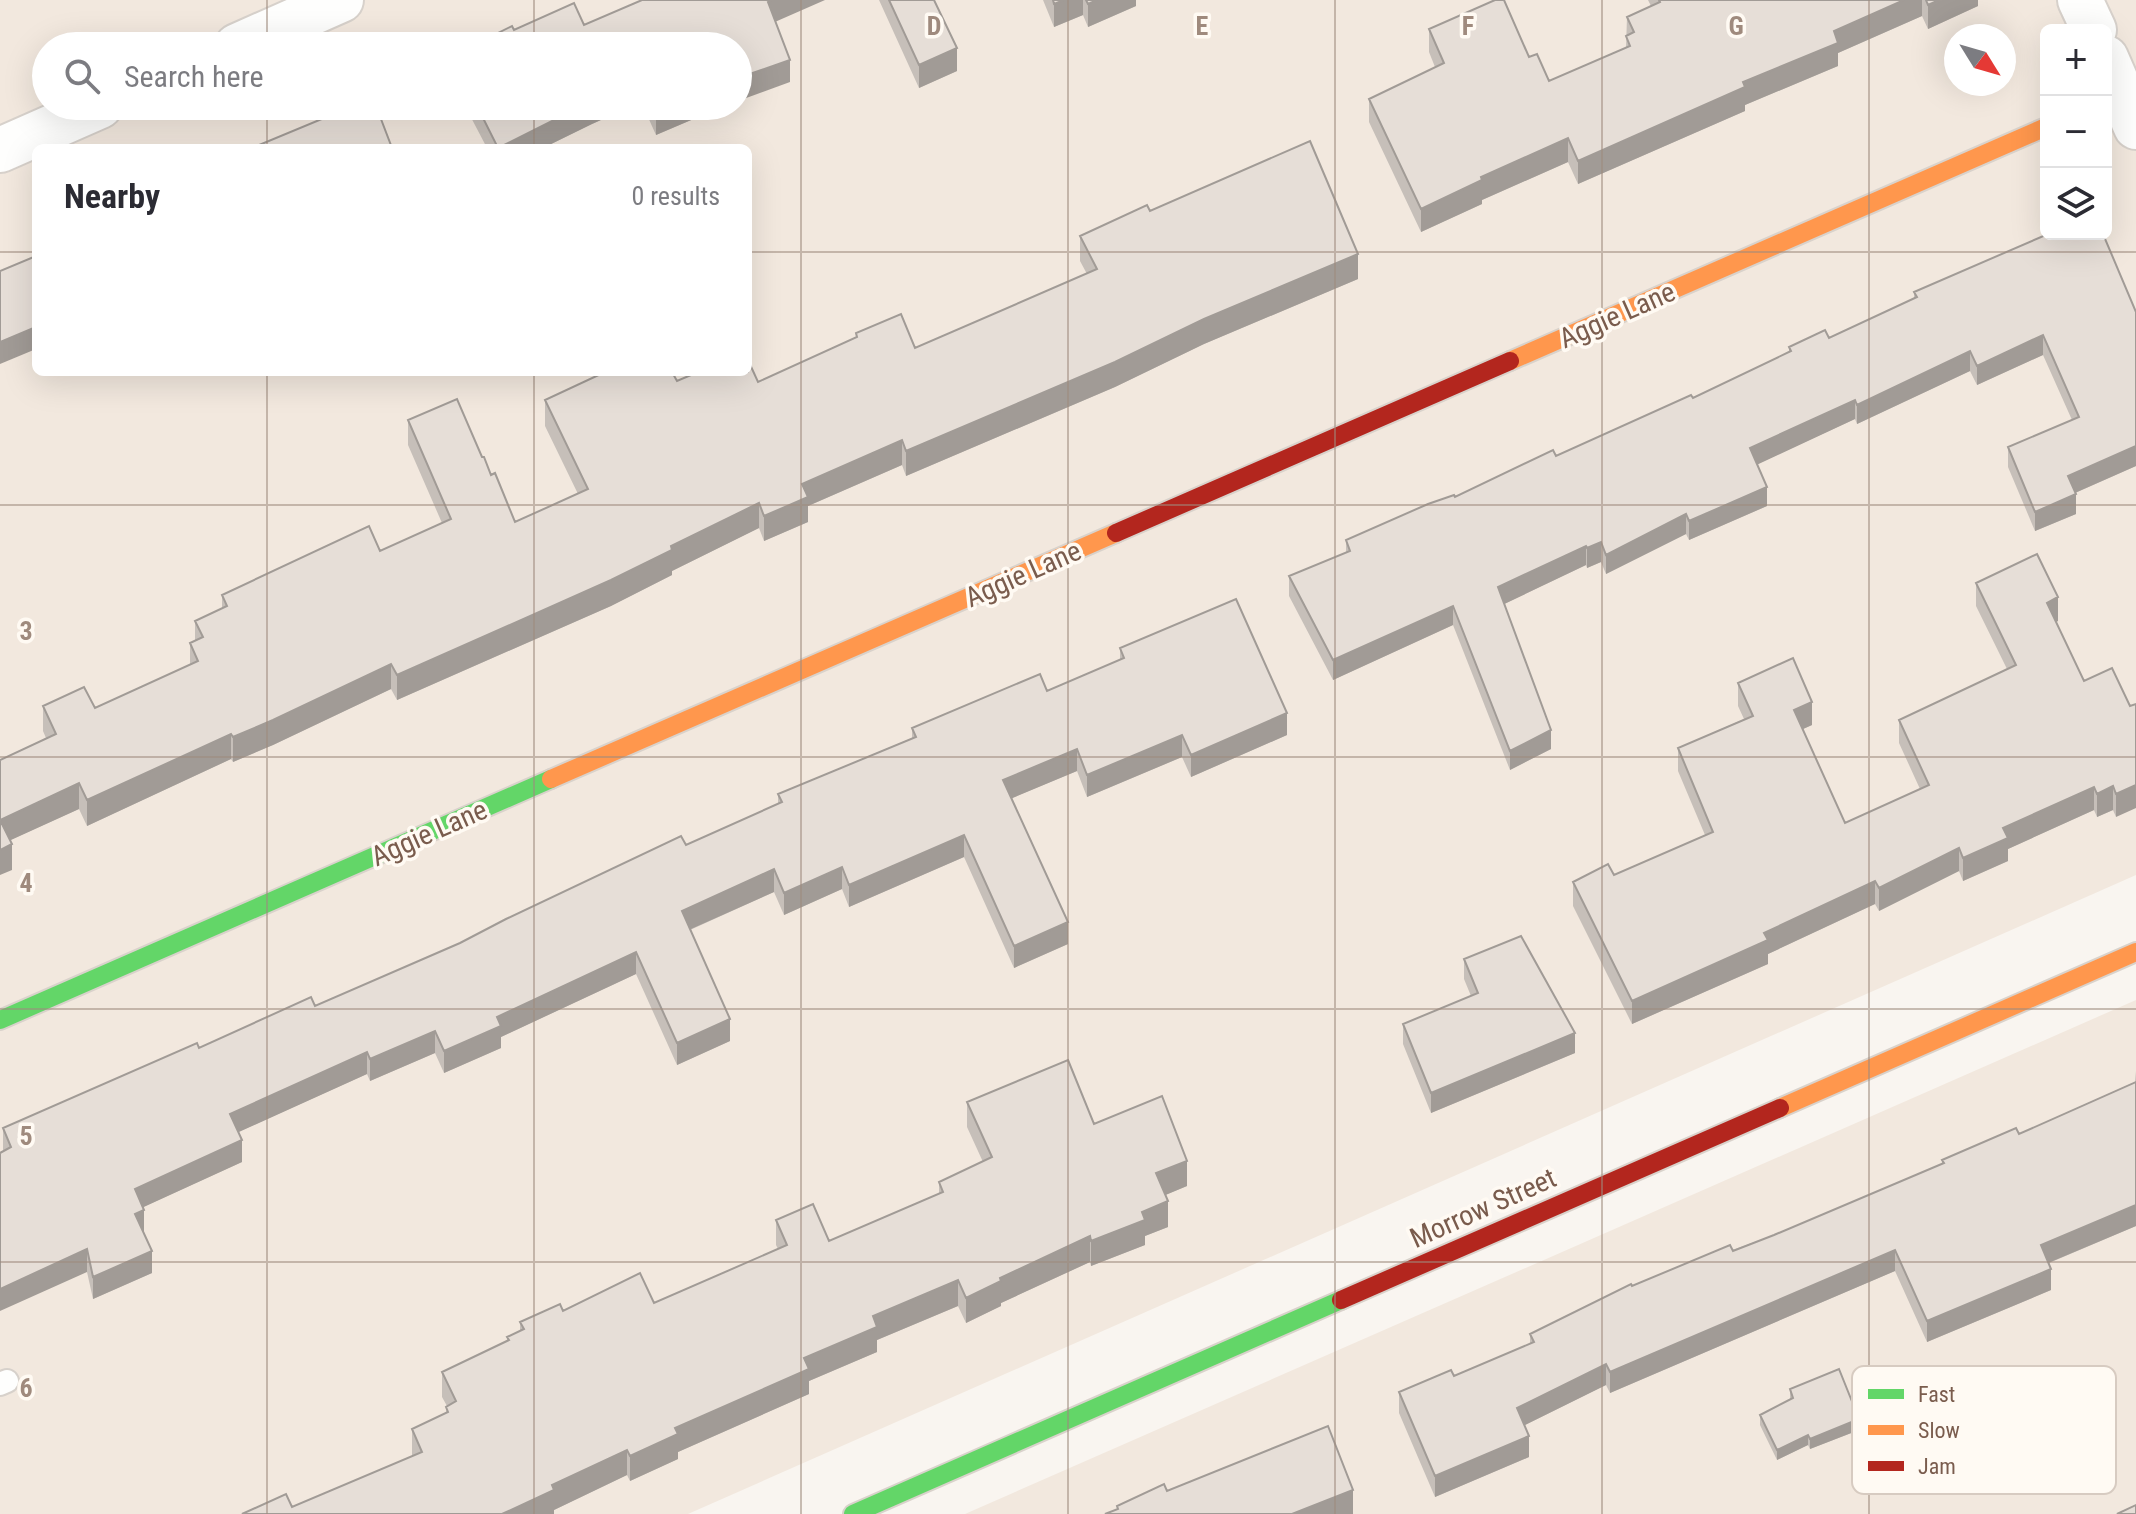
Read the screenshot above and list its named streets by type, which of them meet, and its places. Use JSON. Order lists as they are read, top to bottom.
{
  "streets": {
    "street": ["Aggie Lane", "Morrow Street"]
  },
  "legend": ["Fast", "Slow", "Jam"],
  "north": "bottom right",
  "page": {
    "map_buttons": ["+", "−"],
    "search": "Search here",
    "heading": ["Nearby", "0 results"]
  },
  "grid": {
    "columns": [
      "D",
      "E",
      "F",
      "G"
    ],
    "rows": [
      "3",
      "4",
      "5",
      "6"
    ]
  }
}
